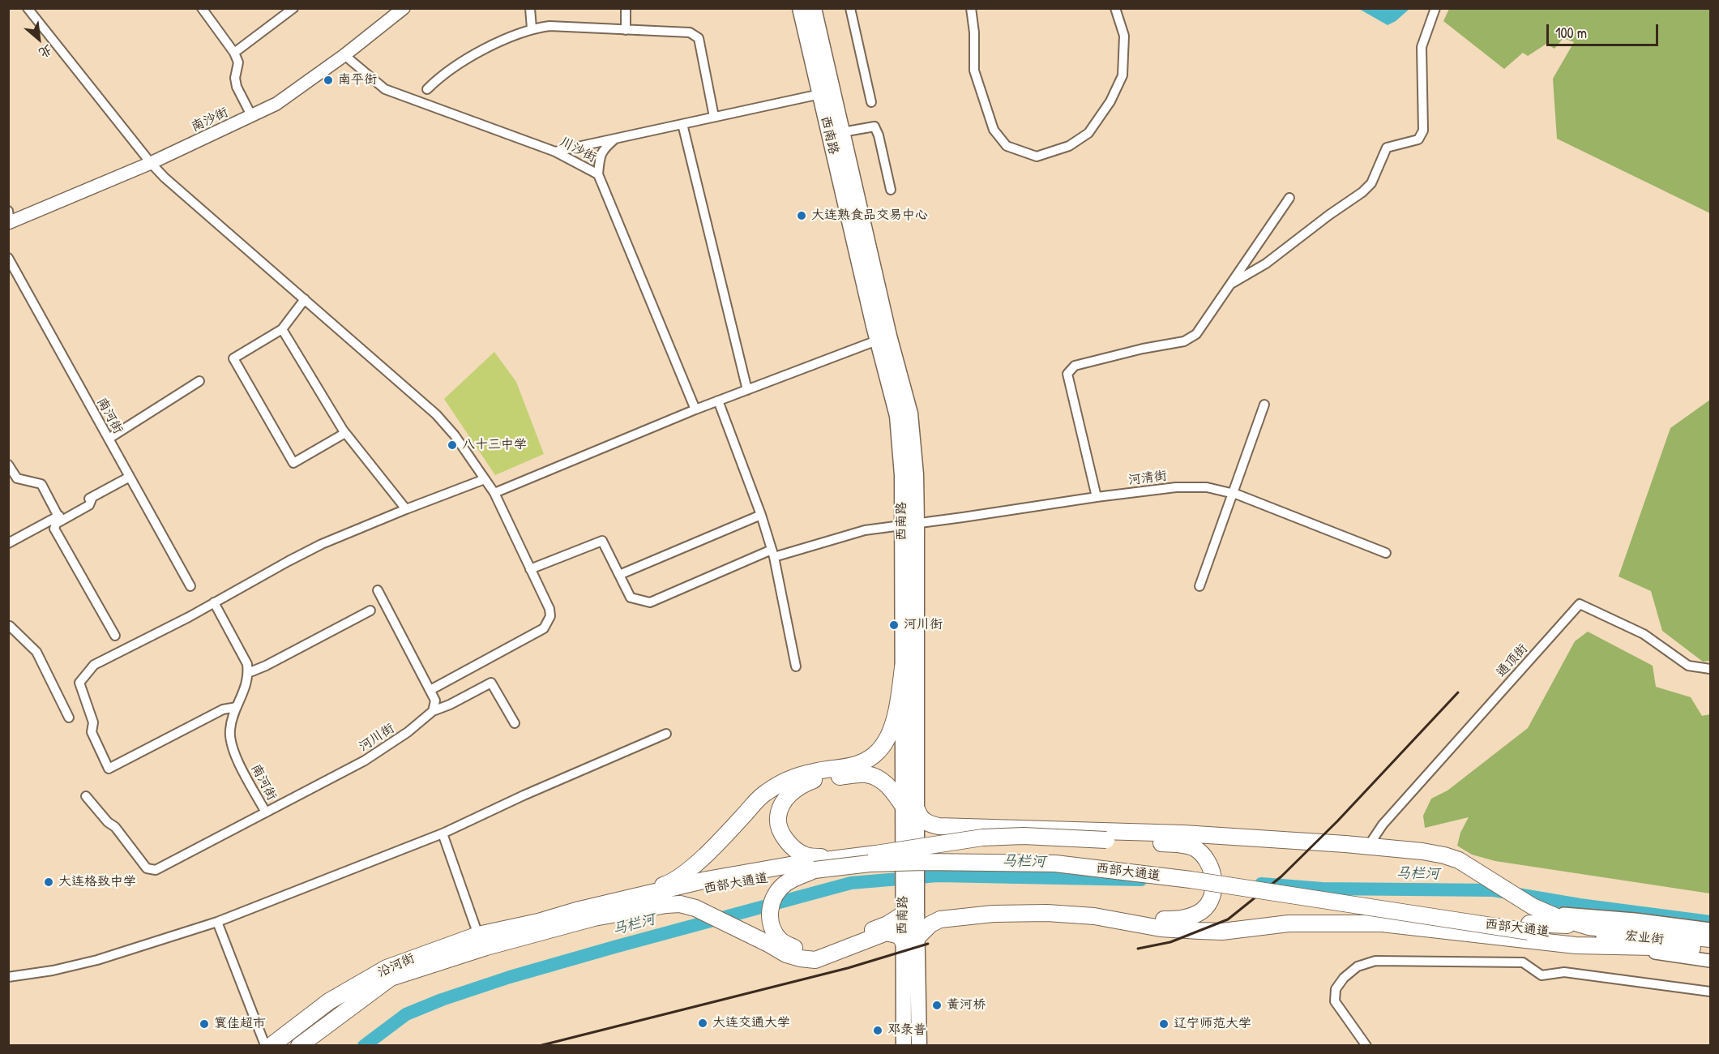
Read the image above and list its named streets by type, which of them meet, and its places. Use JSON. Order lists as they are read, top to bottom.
{
  "streets": {
    "highway": ["西部大通道", "沿河街"],
    "main road": ["西南路"],
    "street": [
      "南沙街",
      "川沙街",
      "南河街",
      "河清街",
      "通顶街",
      "河川街",
      "宏业街"
    ]
  },
  "crossings": [
    ["南沙街", "川沙街"],
    ["西南路", "河清街"],
    ["南河街", "河川街"],
    ["西部大通道", "沿河街"]
  ],
  "water": ["马栏河"],
  "places": [
    "南平街",
    "大连熟食品交易中心",
    "八十三中学",
    "河川街",
    "大连格致中学",
    "黄河桥",
    "大连交通大学",
    "寰佳超市",
    "辽宁师范大学",
    "邓录普"
  ],
  "scale_bar": "100 m",
  "north": "bottom right"
}
